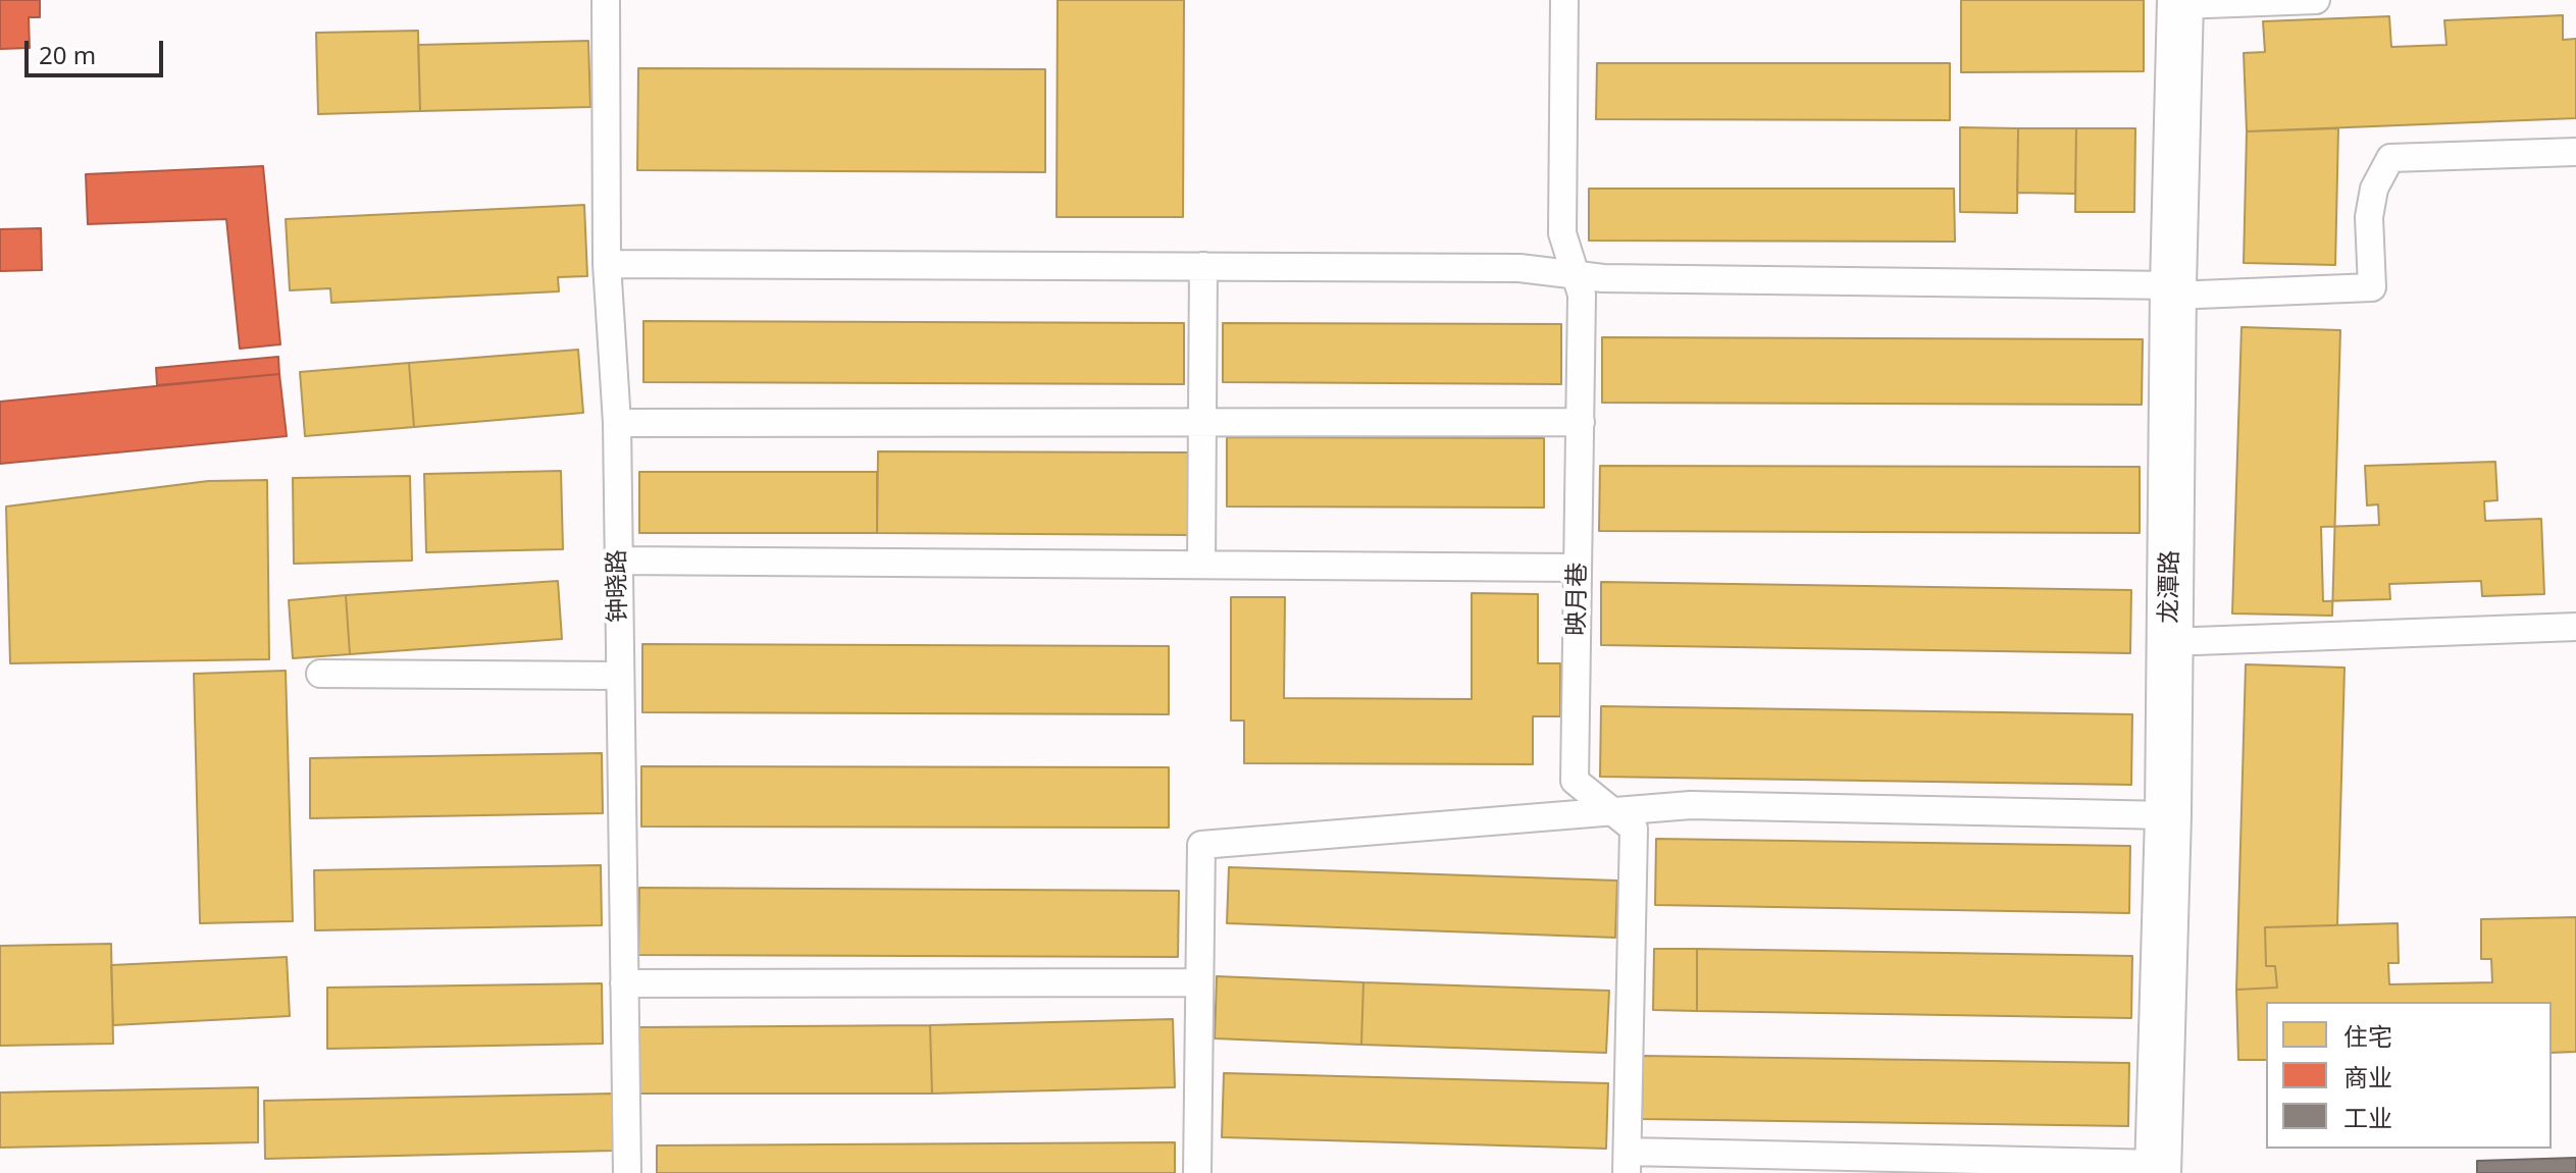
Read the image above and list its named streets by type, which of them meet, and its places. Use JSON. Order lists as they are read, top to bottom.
{
  "streets": {
    "street": ["龙潭路"],
    "lane": ["钟晓路", "映月巷"]
  },
  "legend": ["住宅", "商业", "工业"],
  "scale_bar": "20 m"
}
